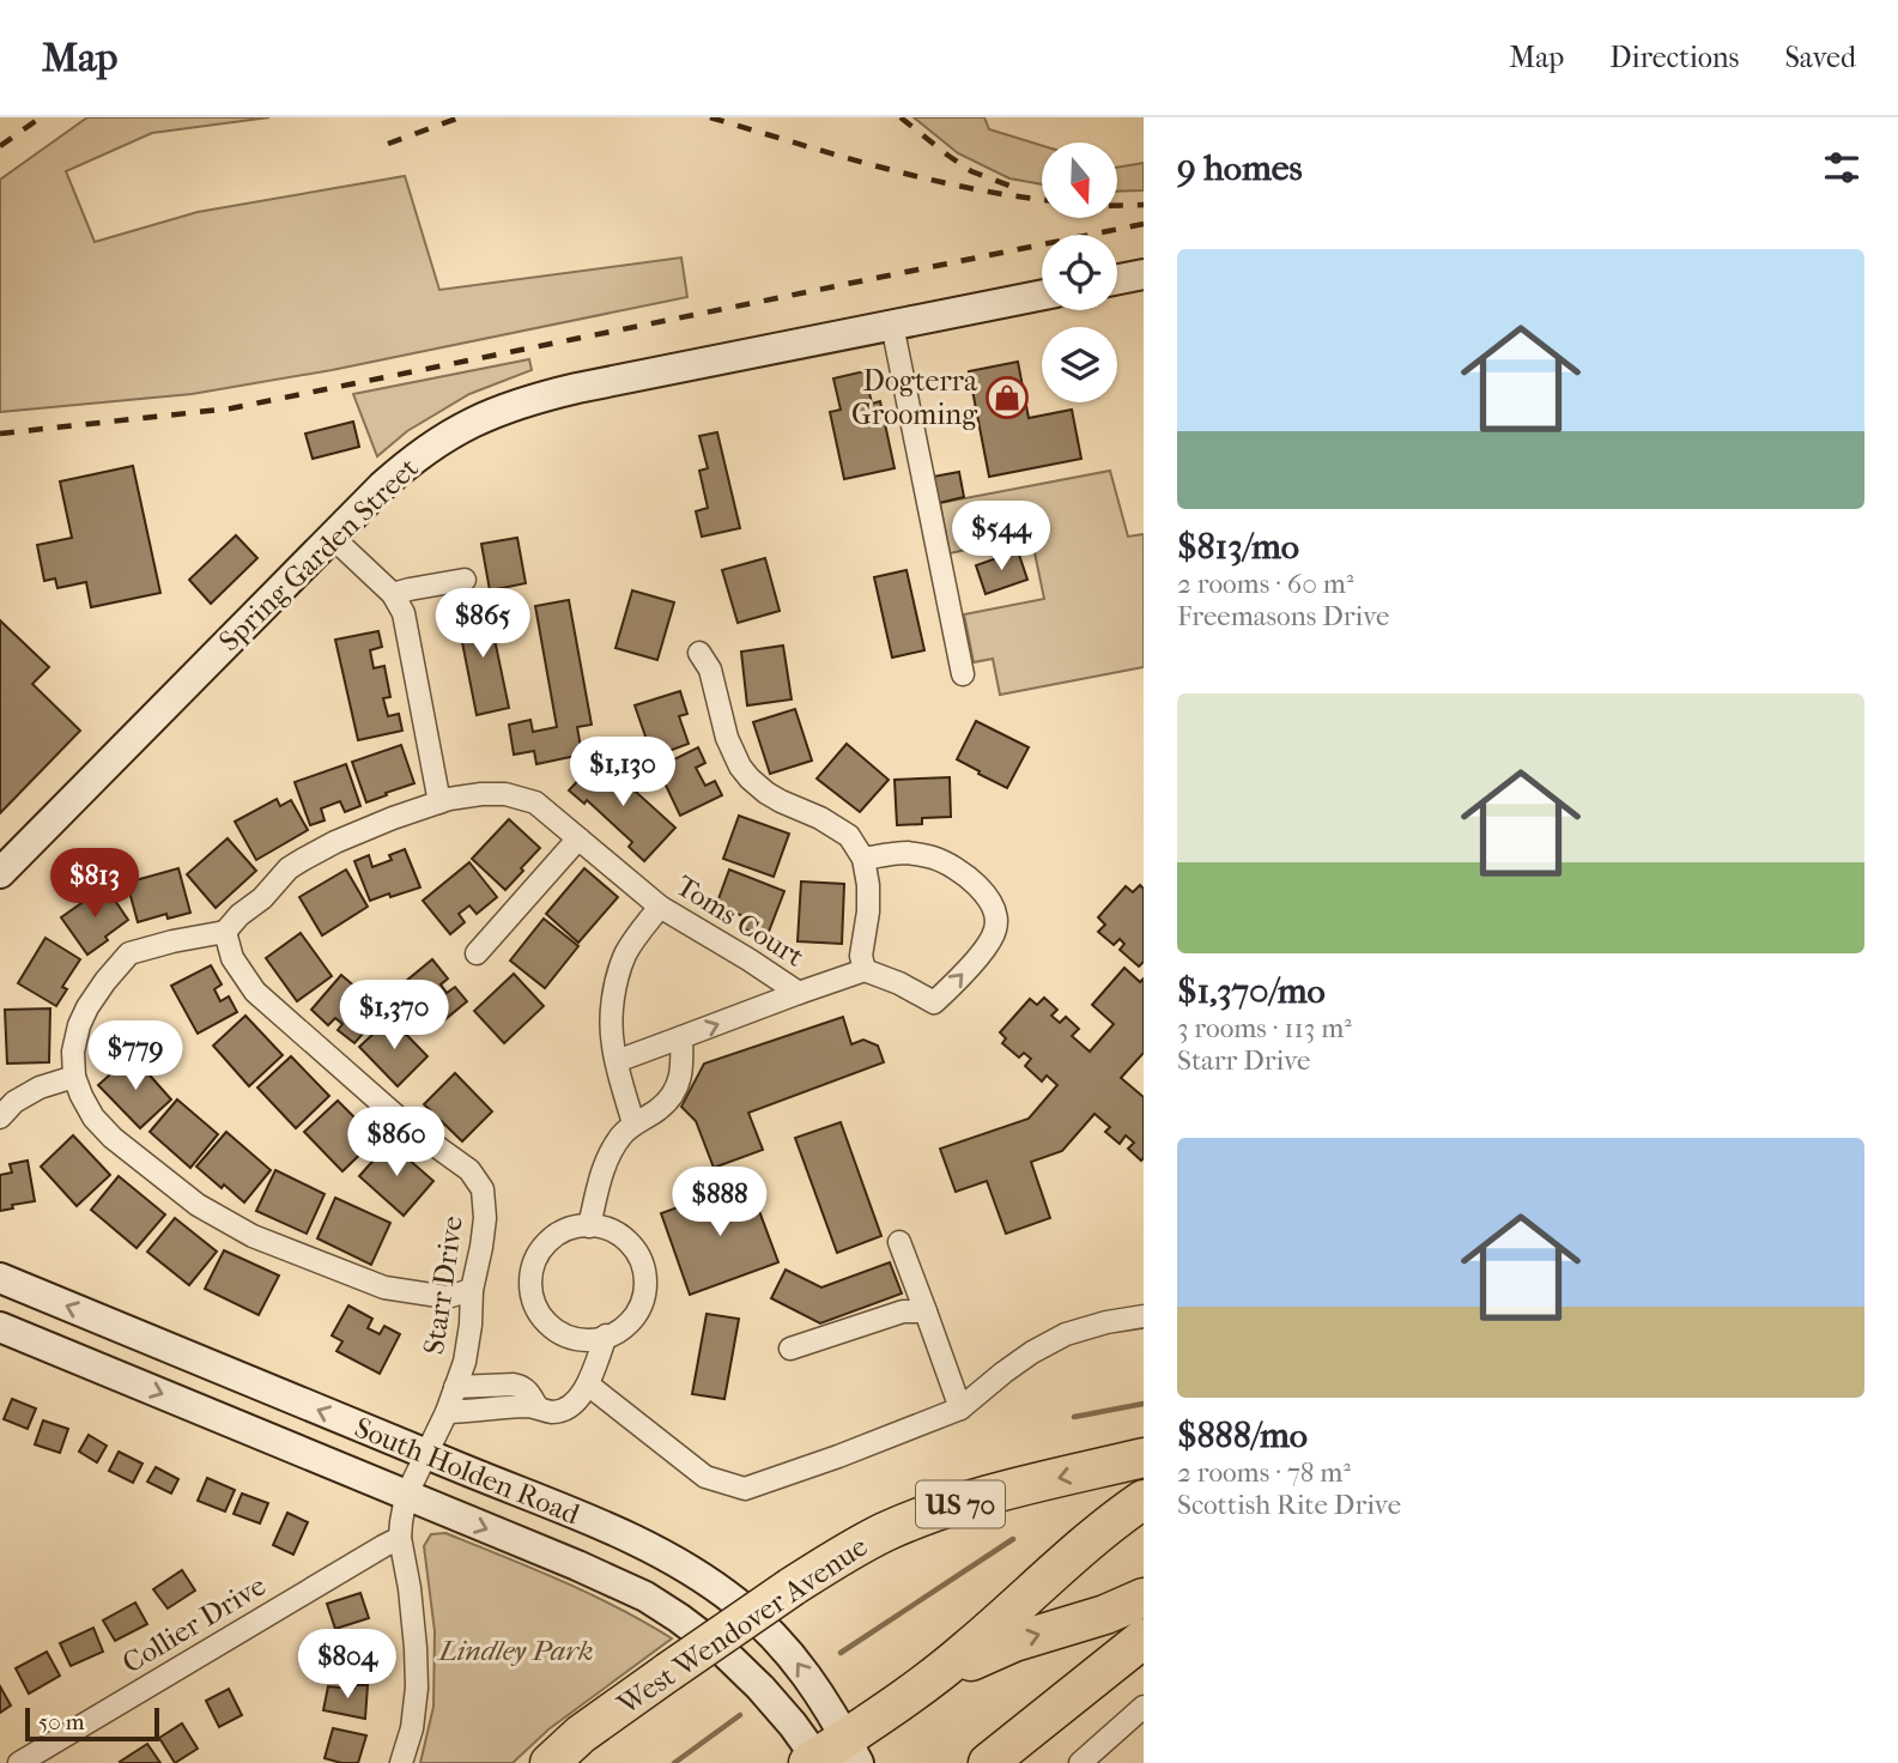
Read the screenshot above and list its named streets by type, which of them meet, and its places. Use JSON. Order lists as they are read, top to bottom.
{
  "streets": {
    "highway": ["US 70", "West Wendover Avenue"],
    "main road": ["Spring Garden Street", "South Holden Road"],
    "street": ["Toms Court", "Starr Drive", "Collier Drive"]
  },
  "crossings": [
    ["Starr Drive", "South Holden Road"],
    ["Starr Drive", "Collier Drive"]
  ],
  "parks": ["Lindley Park"],
  "places": {
    "shop": ["Dogterra Grooming"]
  },
  "scale_bar": "50 m",
  "north": "bottom",
  "page": {
    "header": "Map",
    "nav": ["Map", "Directions", "Saved"],
    "heading": "9 homes",
    "list": [
      {
        "name": "$813/mo",
        "note": "2 rooms · 60 m² · Freemasons Drive"
      },
      {
        "name": "$1,370/mo",
        "note": "3 rooms · 113 m² · Starr Drive"
      },
      {
        "name": "$888/mo",
        "note": "2 rooms · 78 m² · Scottish Rite Drive"
      }
    ],
    "price": [
      "$544",
      "$865",
      "$1,130",
      "$813",
      "$1,370",
      "$779",
      "$860",
      "$888",
      "$804"
    ],
    "scale": "50 m"
  }
}
